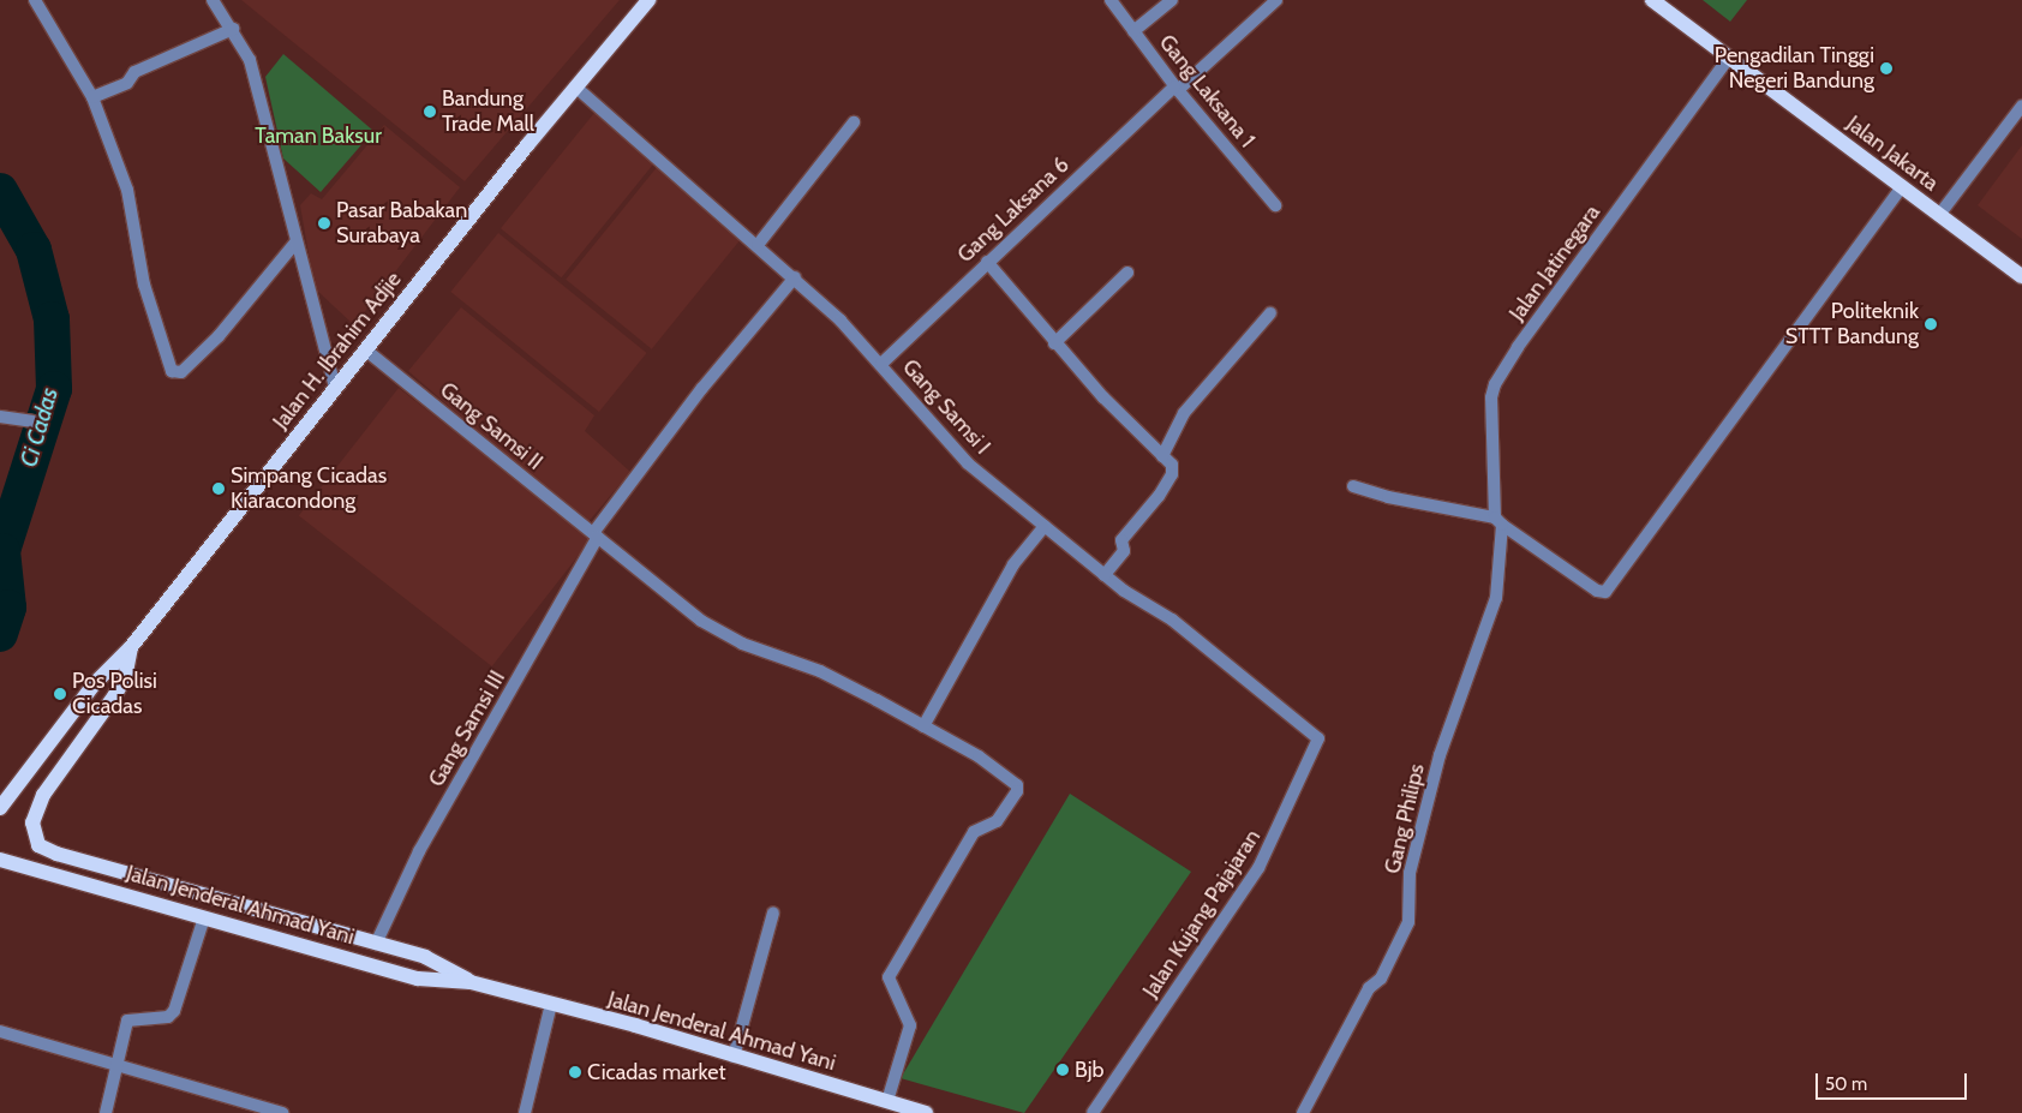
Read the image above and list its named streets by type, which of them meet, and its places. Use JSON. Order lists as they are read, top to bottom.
{
  "streets": {
    "main road": ["Jalan Jakarta", "Jalan H. Ibrahim Adjie", "Jalan Jenderal Ahmad Yani"],
    "street": [
      "Gang Laksana 1",
      "Gang Laksana 6",
      "Jalan Jatinegara",
      "Gang Samsi I",
      "Gang Samsi II",
      "Gang Samsi III",
      "Gang Philips",
      "Jalan Kujang Pajajaran"
    ]
  },
  "crossings": [
    ["Gang Laksana 1", "Gang Laksana 6"],
    ["Jalan Jakarta", "Jalan Jatinegara"],
    ["Gang Laksana 6", "Gang Samsi I"],
    ["Jalan Jatinegara", "Gang Philips"],
    ["Jalan H. Ibrahim Adjie", "Gang Samsi I"],
    ["Jalan H. Ibrahim Adjie", "Gang Samsi II"],
    ["Jalan H. Ibrahim Adjie", "Jalan Jenderal Ahmad Yani"],
    ["Gang Samsi I", "Gang Samsi III"],
    ["Gang Samsi I", "Jalan Kujang Pajajaran"],
    ["Gang Samsi II", "Gang Samsi III"],
    ["Gang Samsi II", "Jalan Jenderal Ahmad Yani"],
    ["Gang Samsi III", "Jalan Jenderal Ahmad Yani"]
  ],
  "water": ["Ci Cadas"],
  "parks": ["Taman Baksur"],
  "places": [
    "Pengadilan Tinggi Negeri Bandung",
    "Bandung Trade Mall",
    "Pasar Babakan Surabaya",
    "Politeknik STTT Bandung",
    "Simpang Cicadas Kiaracondong",
    "Pos Polisi Cicadas",
    "Bjb",
    "Cicadas market"
  ],
  "scale_bar": "50 m"
}
